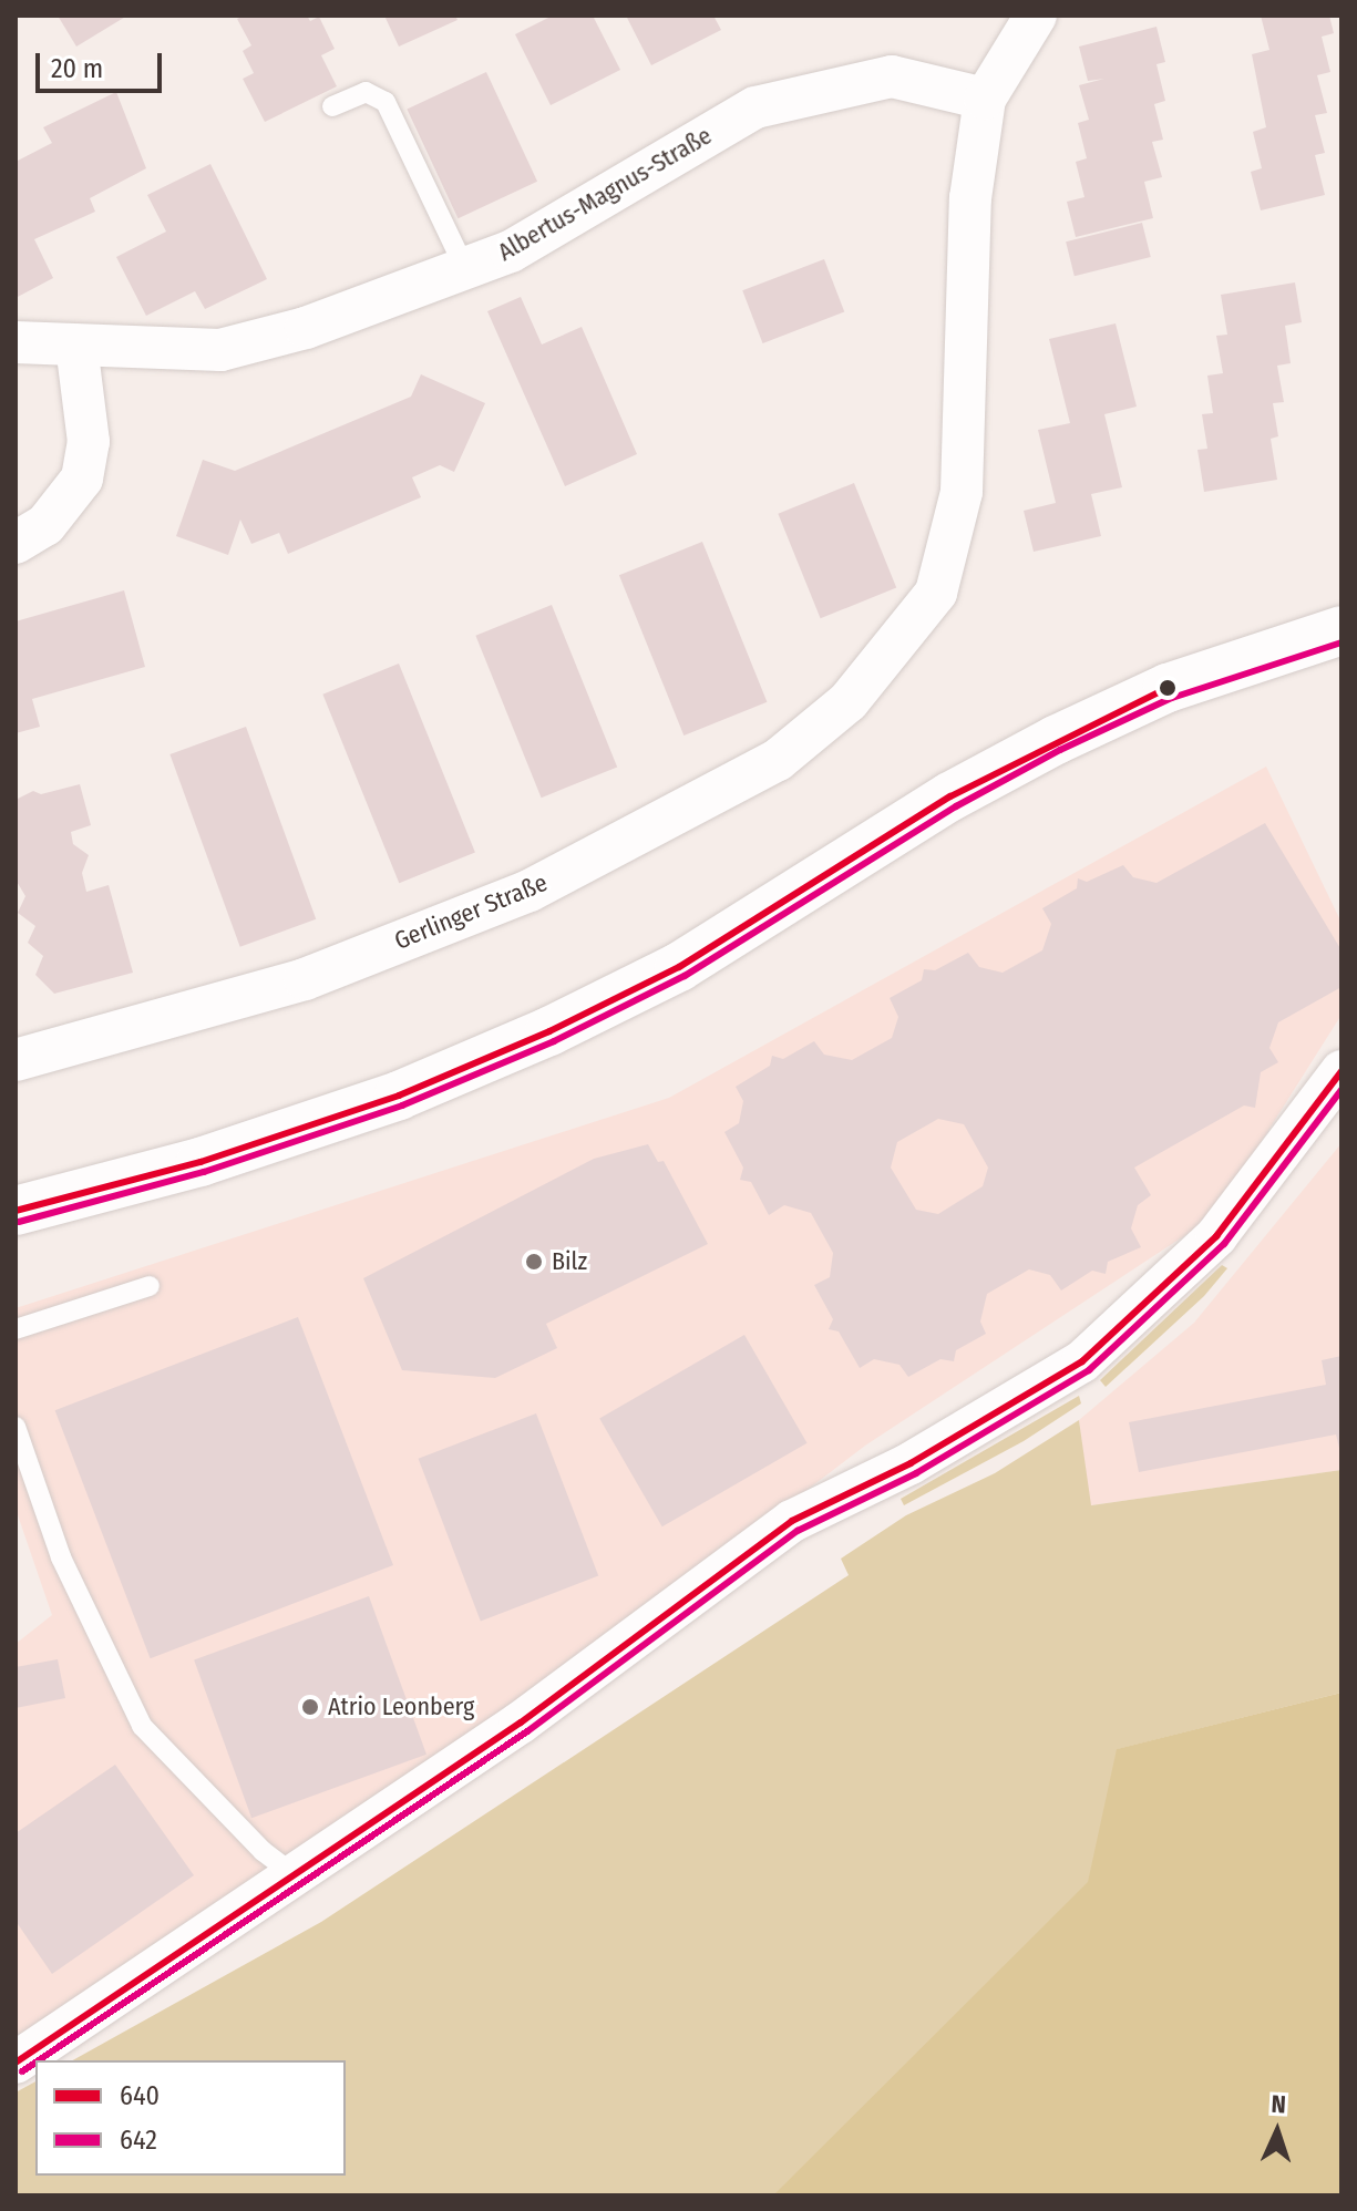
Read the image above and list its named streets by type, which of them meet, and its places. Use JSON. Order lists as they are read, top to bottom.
{
  "streets": {
    "street": ["Albertus-Magnus-Straße", "Gerlinger Straße"]
  },
  "crossings": [
    ["Albertus-Magnus-Straße", "Gerlinger Straße"]
  ],
  "places": ["Bilz", "Atrio Leonberg"],
  "lines": ["transit line 642", "transit line 640"],
  "legend": ["640", "642"],
  "scale_bar": "20 m",
  "north": "top"
}
